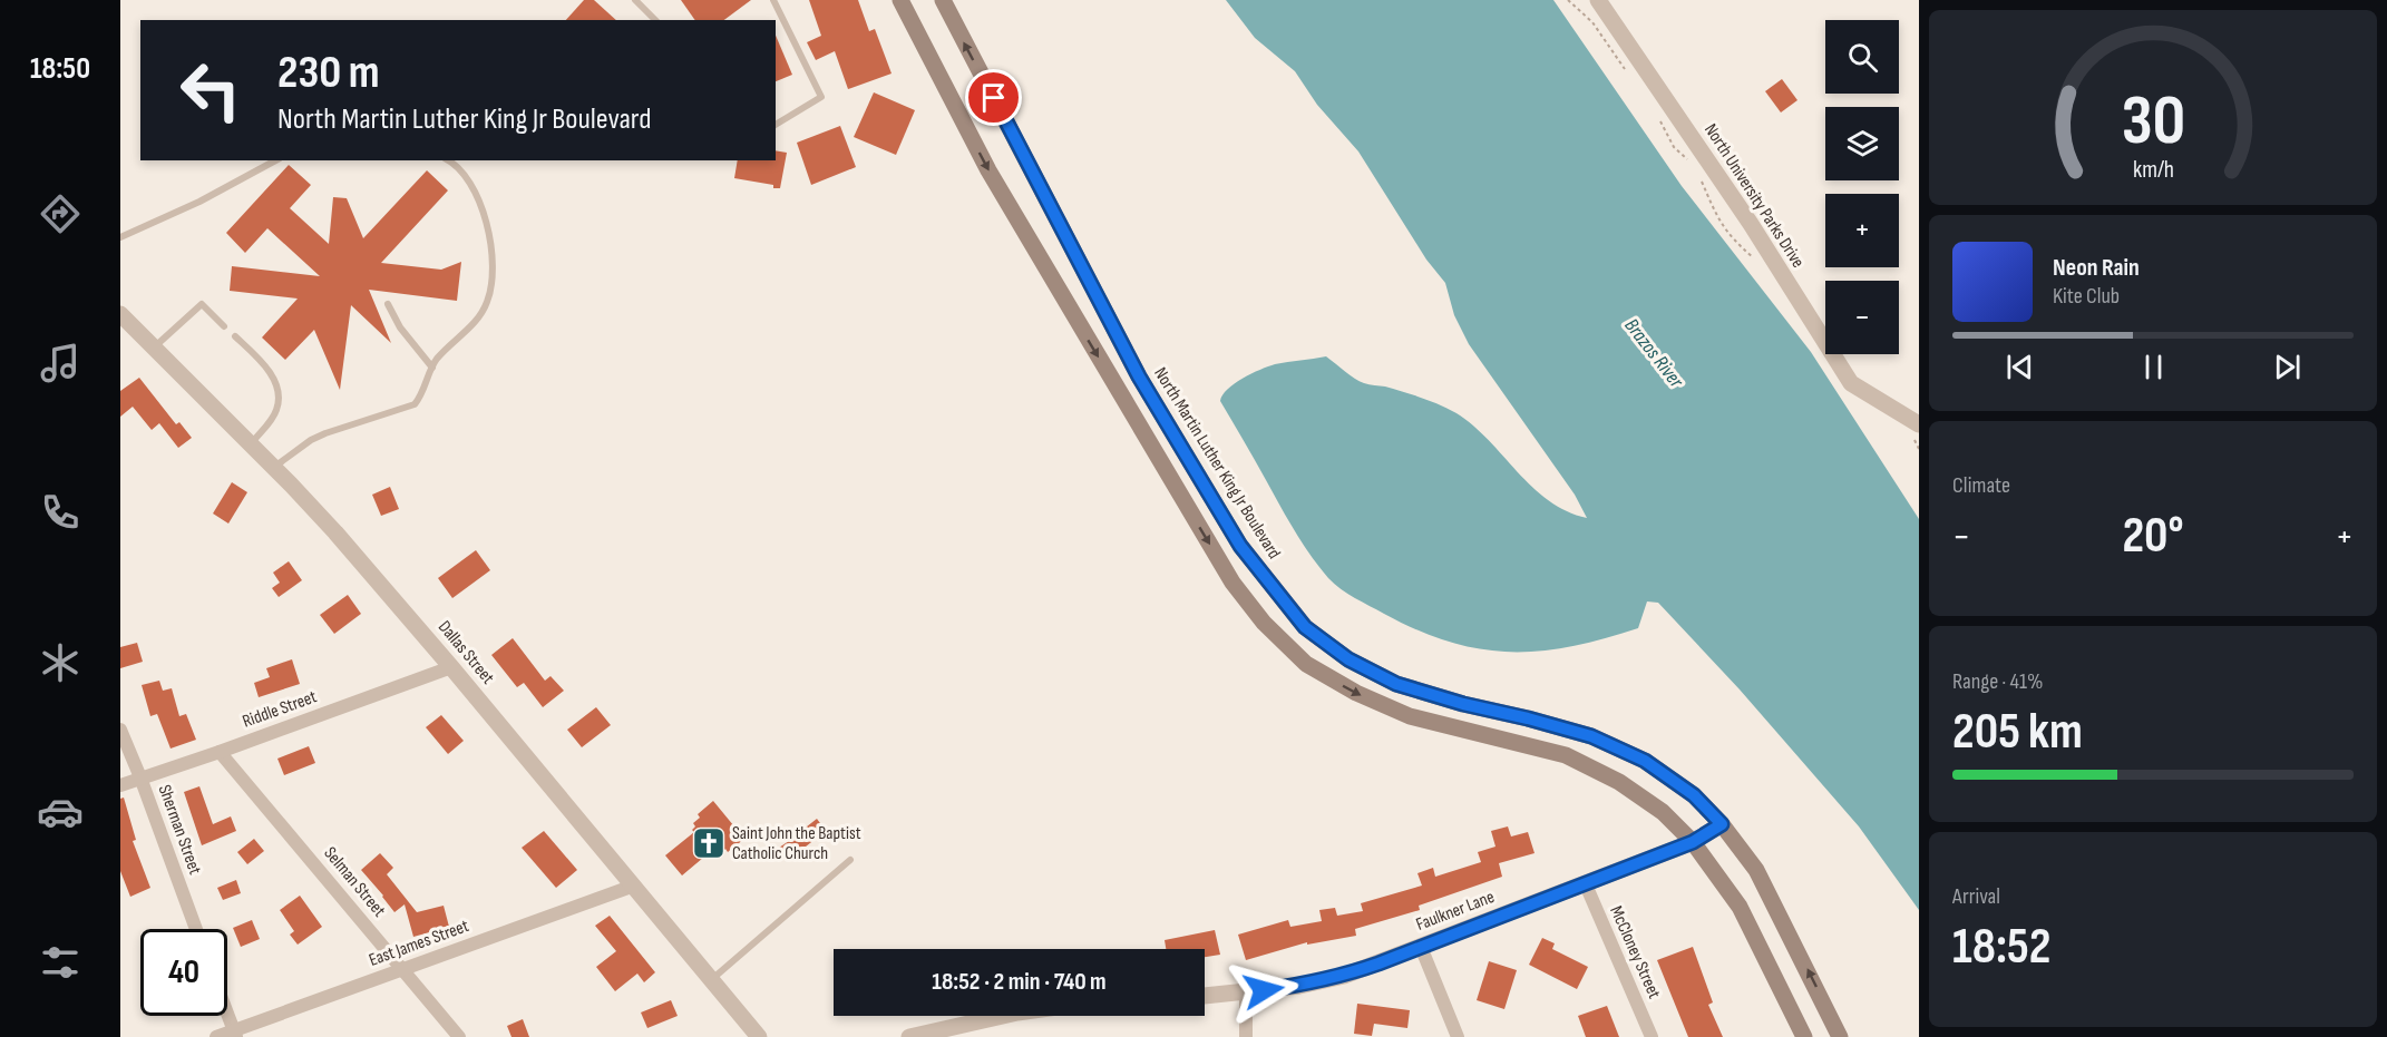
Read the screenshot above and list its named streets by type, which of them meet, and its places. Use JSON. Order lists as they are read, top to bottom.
{
  "streets": {
    "main road": ["North Martin Luther King Jr Boulevard"],
    "street": [
      "North University Parks Drive",
      "Dallas Street",
      "Riddle Street",
      "Sherman Street",
      "Selman Street",
      "Faulkner Lane",
      "East James Street",
      "McCloney Street"
    ]
  },
  "crossings": [
    ["North Martin Luther King Jr Boulevard", "Faulkner Lane"],
    ["Dallas Street", "Riddle Street"],
    ["Dallas Street", "East James Street"],
    ["Riddle Street", "Sherman Street"],
    ["Riddle Street", "Selman Street"],
    ["Selman Street", "East James Street"],
    ["Faulkner Lane", "McCloney Street"]
  ],
  "water": ["Brazos River"],
  "places": {
    "church": ["Saint John the Baptist Catholic Church"]
  },
  "page": {
    "tabs": "18:50",
    "map_buttons": ["+", "−"],
    "turn": ["230 m", "North Martin Luther King Jr Boulevard"],
    "song": ["Neon Rain", "Kite Club"],
    "tile": [
      "Climate",
      ["Range · 41%", "205 km"],
      ["Arrival", "18:52"]
    ],
    "heat": ["−", "20°", "+"],
    "limit": "40",
    "trip": "18:52 · 2 min · 740 m",
    "gauge": ["30", "km/h"]
  }
}
